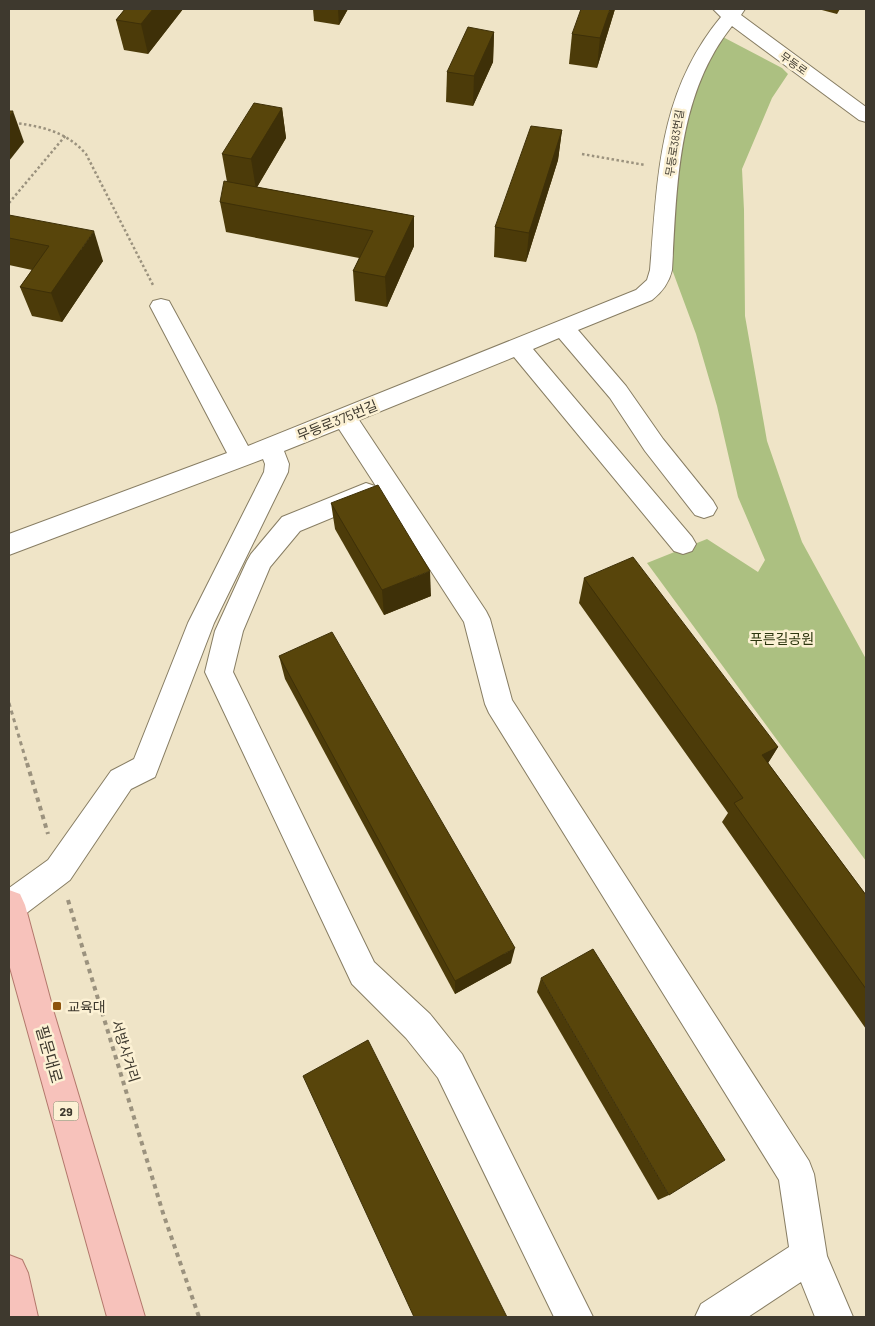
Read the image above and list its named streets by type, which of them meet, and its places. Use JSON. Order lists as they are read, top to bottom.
{
  "streets": {
    "main road": ["필문대로", "29"],
    "street": ["무등로", "무등로383번길", "무등로375번길"],
    "path": ["서방사거리"]
  },
  "crossings": [
    ["무등로", "무등로383번길"],
    ["무등로383번길", "무등로375번길"]
  ],
  "parks": ["푸른길공원"],
  "places": {
    "transit": ["교육대"]
  }
}
